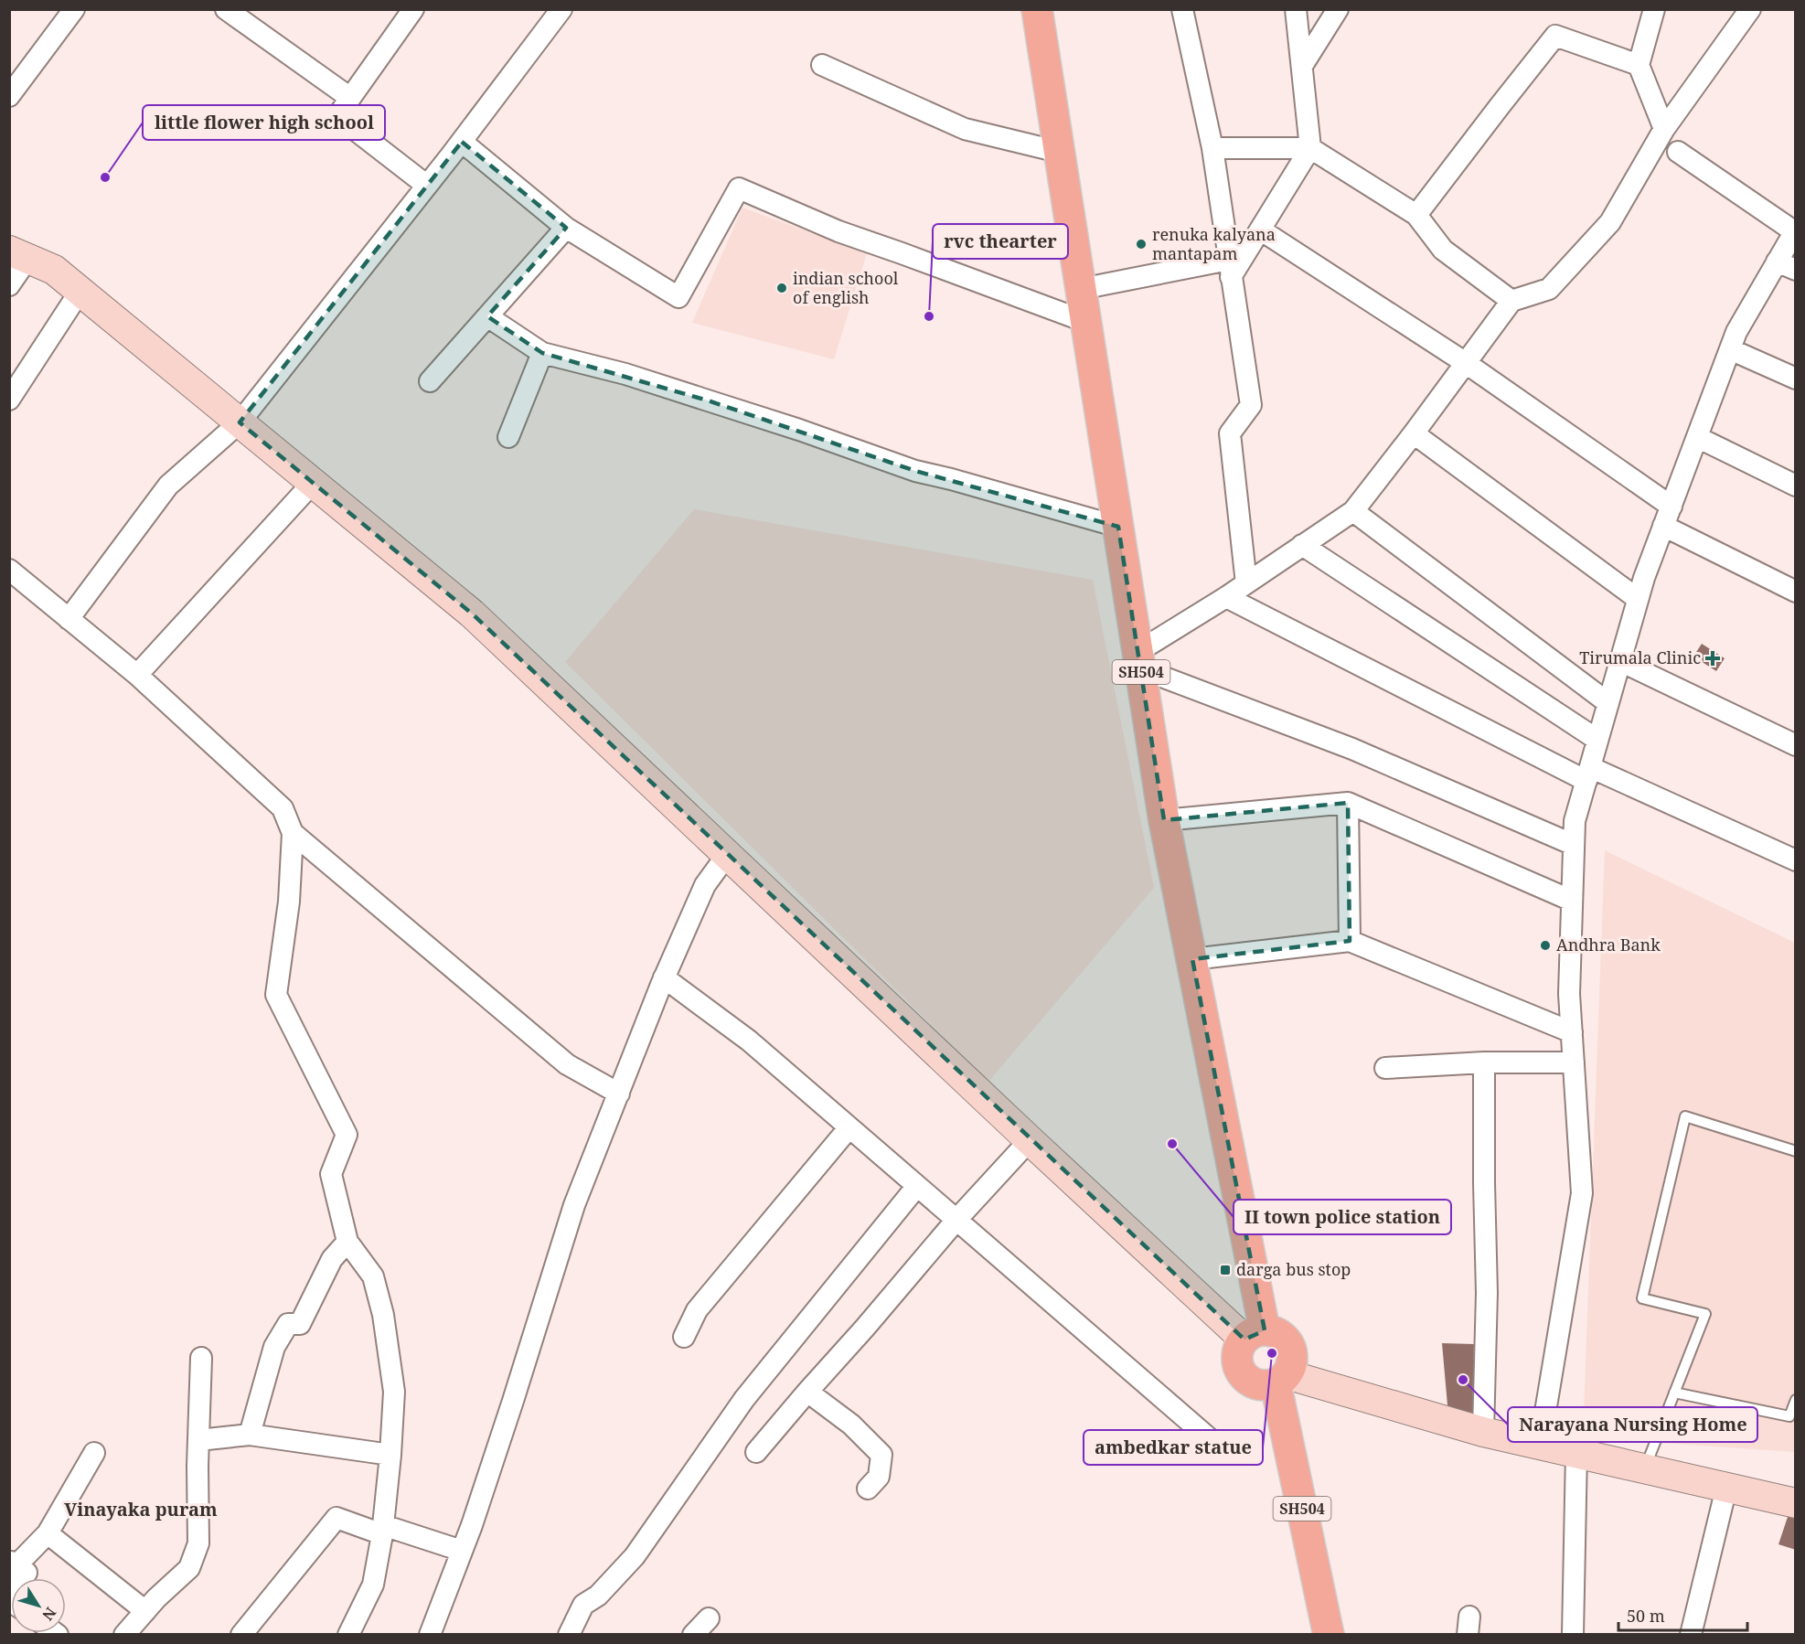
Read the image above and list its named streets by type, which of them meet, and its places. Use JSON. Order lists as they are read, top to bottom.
{
  "streets": {
    "main road": ["SH504"]
  },
  "districts": ["Vinayaka puram"],
  "places": {
    "other": [
      "little flower high school",
      "renuka kalyana mantapam",
      "indian school of english",
      "rvc thearter",
      "Andhra Bank",
      "II town police station",
      "ambedkar statue",
      "Narayana Nursing Home"
    ],
    "health": ["Tirumala Clinic"],
    "transit": ["darga bus stop"]
  },
  "scale_bar": "50 m",
  "north": "bottom right"
}
